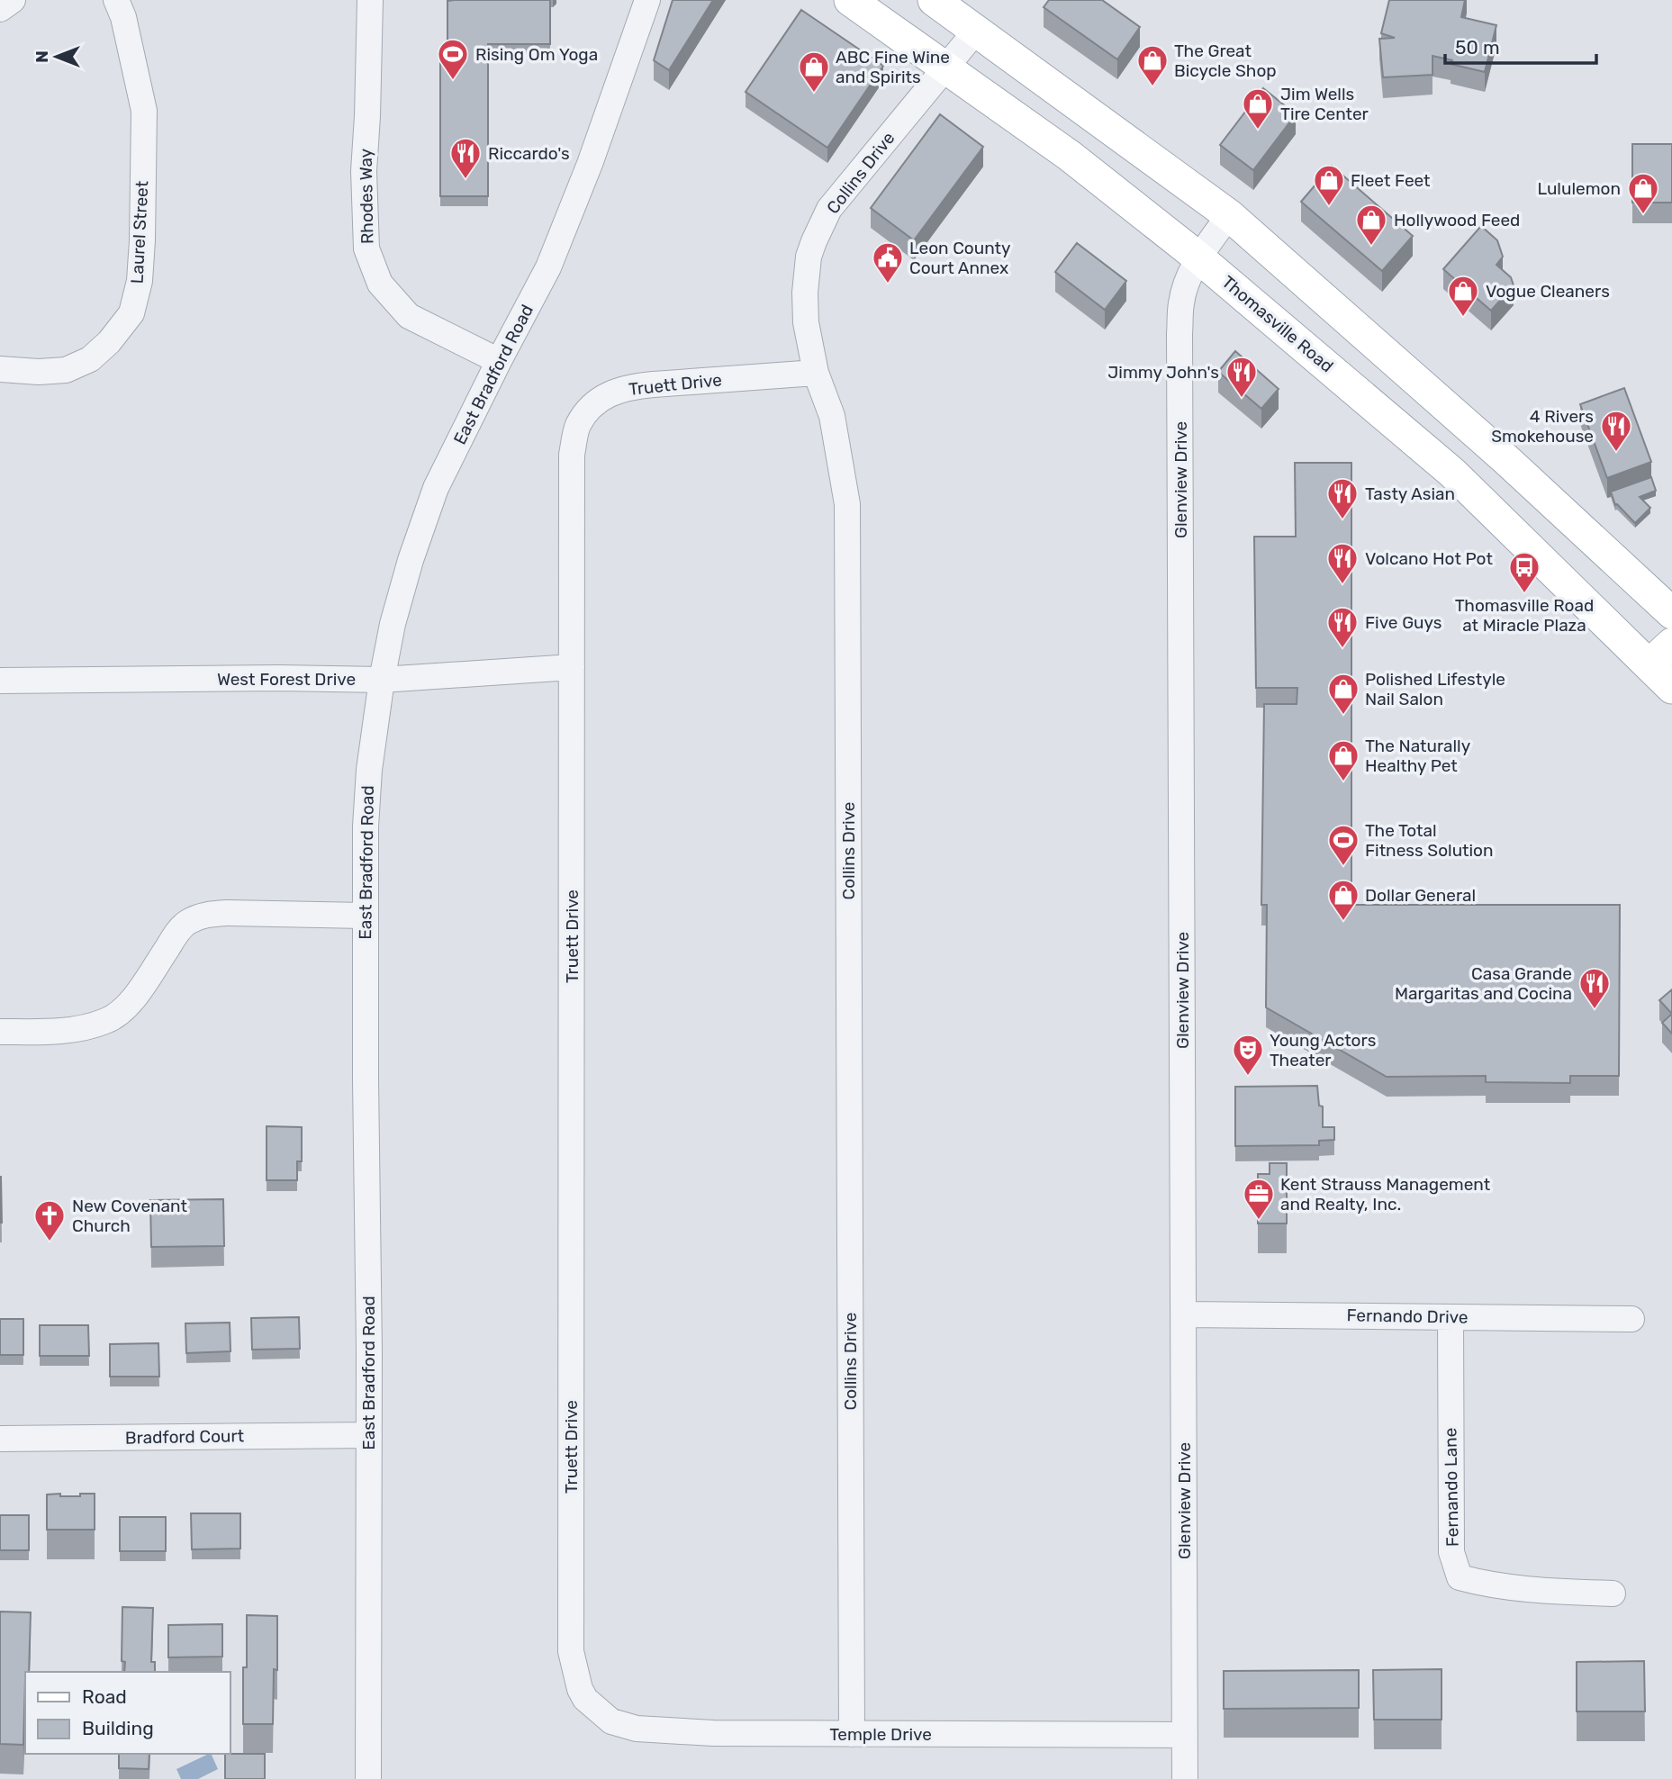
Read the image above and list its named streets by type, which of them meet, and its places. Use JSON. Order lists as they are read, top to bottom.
{
  "streets": {
    "main road": ["Thomasville Road"],
    "street": [
      "Collins Drive",
      "Rhodes Way",
      "Laurel Street",
      "East Bradford Road",
      "Truett Drive",
      "Glenview Drive",
      "West Forest Drive",
      "Fernando Drive",
      "Bradford Court",
      "Fernando Lane",
      "Temple Drive"
    ]
  },
  "crossings": [
    ["Collins Drive", "Thomasville Road"],
    ["Collins Drive", "Truett Drive"],
    ["Collins Drive", "Temple Drive"],
    ["Rhodes Way", "East Bradford Road"],
    ["Thomasville Road", "Glenview Drive"],
    ["East Bradford Road", "West Forest Drive"],
    ["East Bradford Road", "Bradford Court"],
    ["Truett Drive", "West Forest Drive"],
    ["Truett Drive", "Temple Drive"],
    ["Glenview Drive", "Fernando Drive"],
    ["Glenview Drive", "Temple Drive"],
    ["Fernando Drive", "Fernando Lane"]
  ],
  "places": {
    "sports": ["Rising Om Yoga", "The Total Fitness Solution"],
    "shop": [
      "The Great Bicycle Shop",
      "ABC Fine Wine and Spirits",
      "Jim Wells Tire Center",
      "Fleet Feet",
      "Lululemon",
      "Hollywood Feed",
      "Vogue Cleaners",
      "Polished Lifestyle Nail Salon",
      "The Naturally Healthy Pet",
      "Dollar General"
    ],
    "restaurant": [
      "Riccardo's",
      "Jimmy John's",
      "4 Rivers Smokehouse",
      "Tasty Asian",
      "Volcano Hot Pot",
      "Five Guys",
      "Casa Grande Margaritas and Cocina"
    ],
    "public building": ["Leon County Court Annex"],
    "bus stop": ["Thomasville Road at Miracle Plaza"],
    "theatre": ["Young Actors Theater"],
    "office": ["Kent Strauss Management and Realty, Inc."],
    "church": ["New Covenant Church"]
  },
  "legend": ["Road", "Building"],
  "scale_bar": "50 m",
  "north": "left"
}
